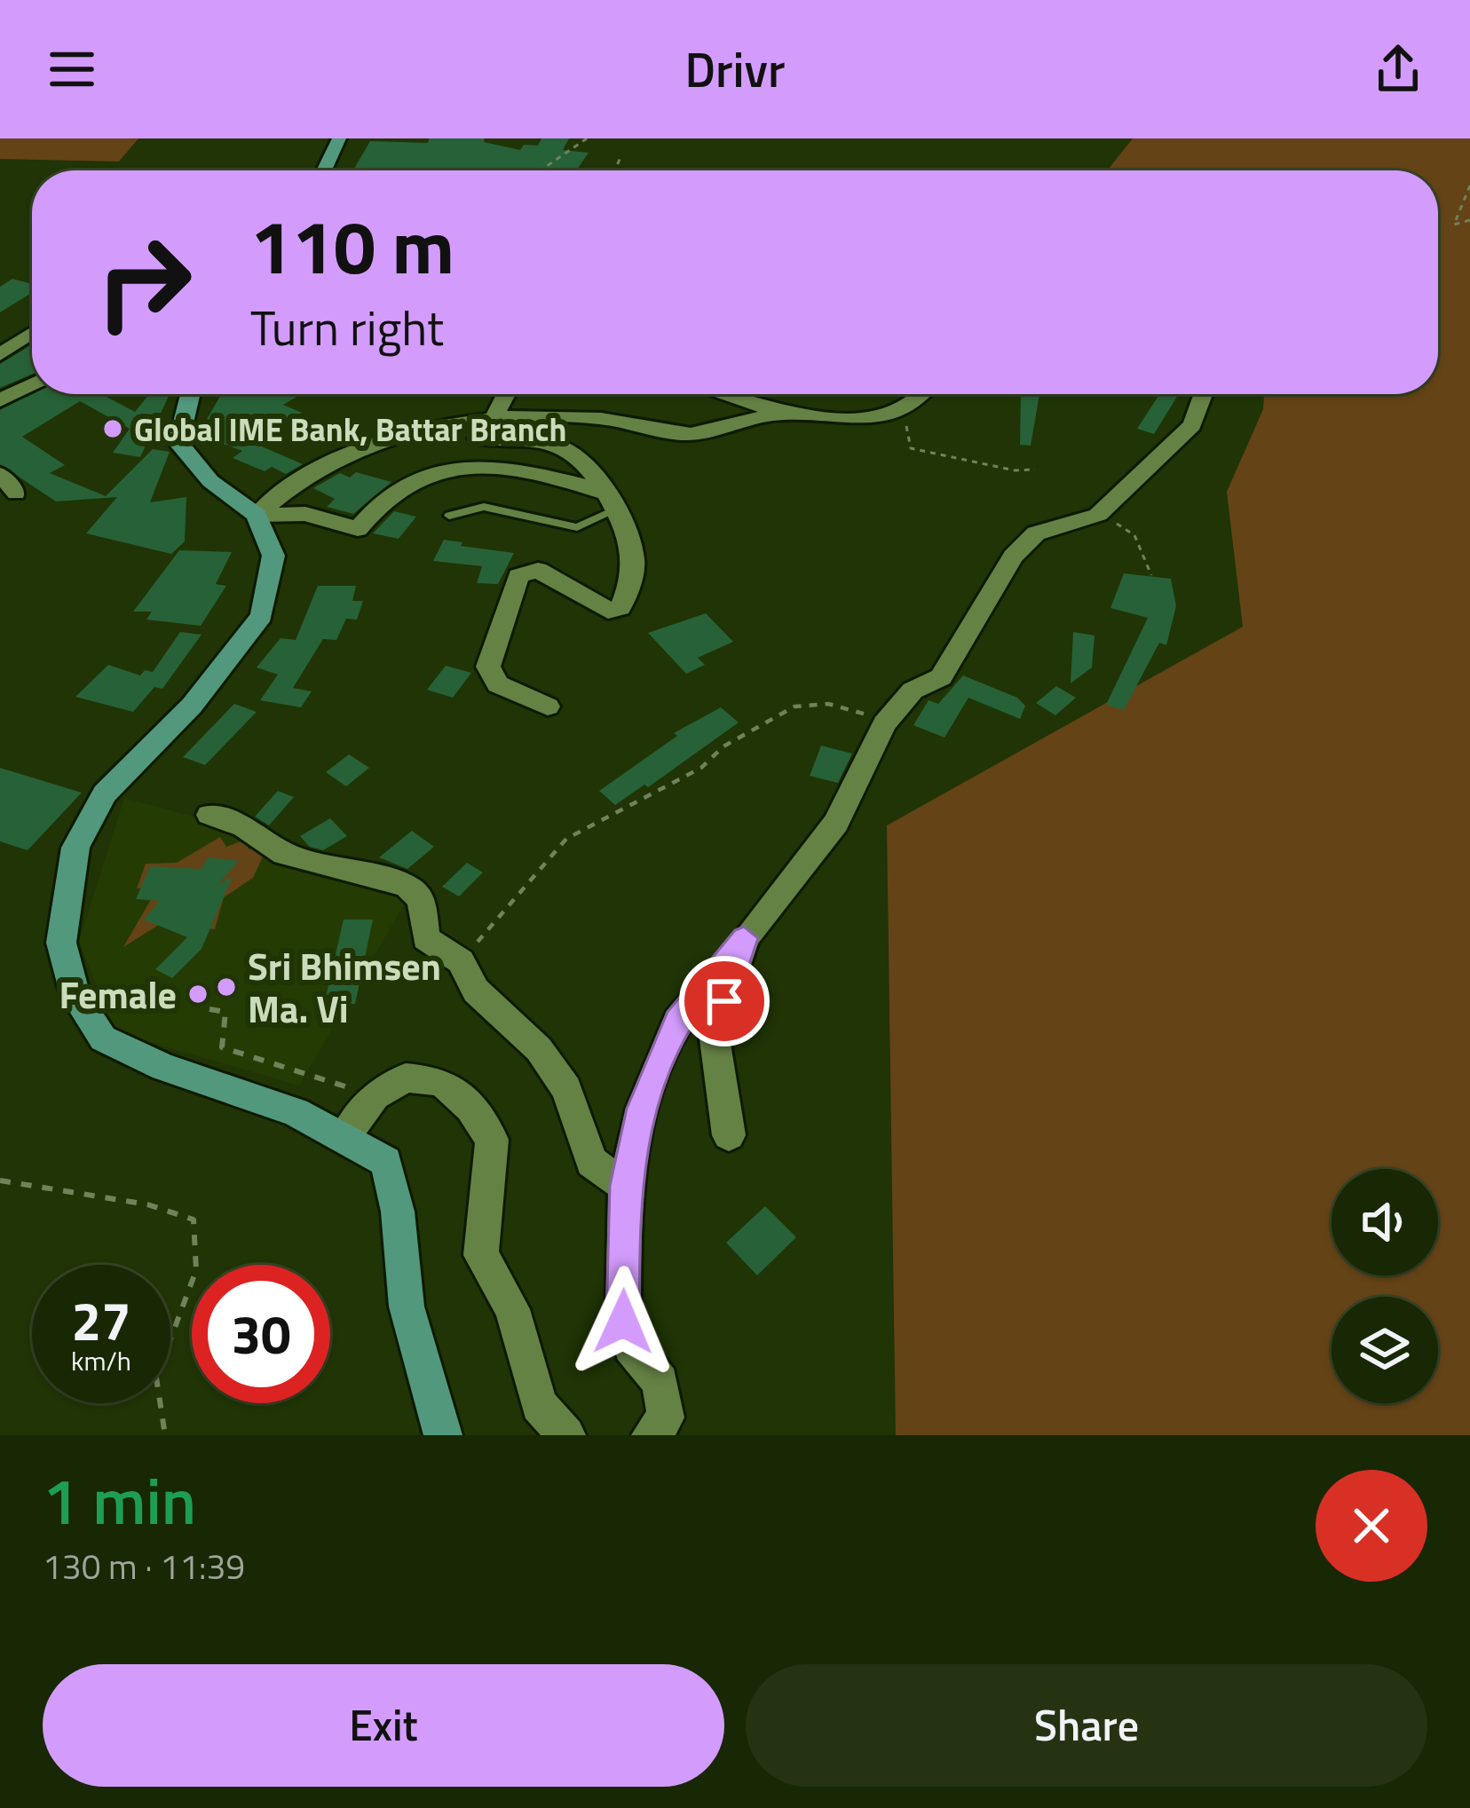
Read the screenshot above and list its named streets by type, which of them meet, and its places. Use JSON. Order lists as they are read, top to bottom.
{
  "places": ["Global IME Bank, Battar Branch", "Sri Bhimsen Ma. Vi", "Female"],
  "page": {
    "header": "Drivr",
    "turn": ["110 m", "Turn right"],
    "speed": "27 km/h",
    "limit": "30",
    "heading": ["1 min", "130 m · 11:39"],
    "buttons": ["Exit", "Share"]
  }
}
